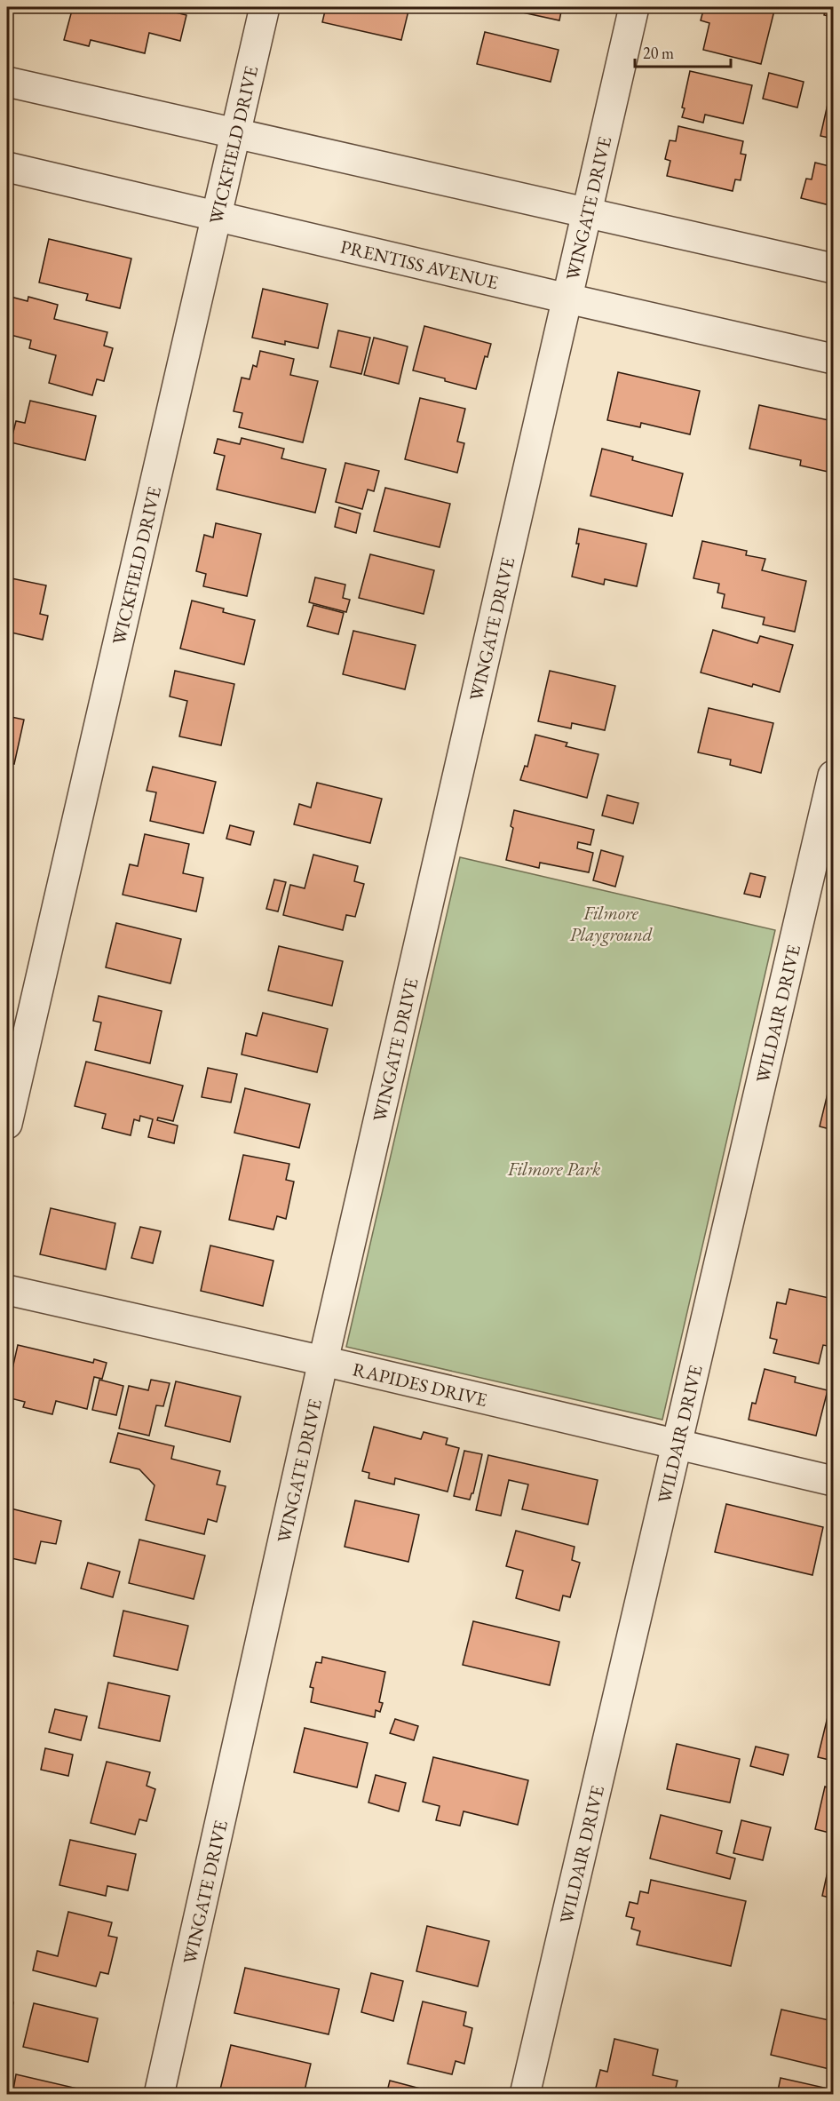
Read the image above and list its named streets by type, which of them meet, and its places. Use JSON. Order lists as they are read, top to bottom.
{
  "streets": {
    "street": [
      "WICKFIELD DRIVE",
      "WINGATE DRIVE",
      "PRENTISS AVENUE",
      "WILDAIR DRIVE",
      "RAPIDES DRIVE"
    ]
  },
  "crossings": [
    ["WICKFIELD DRIVE", "PRENTISS AVENUE"],
    ["WINGATE DRIVE", "PRENTISS AVENUE"],
    ["WINGATE DRIVE", "RAPIDES DRIVE"],
    ["WILDAIR DRIVE", "RAPIDES DRIVE"]
  ],
  "parks": ["Filmore Playground", "Filmore Park"],
  "scale_bar": "20 m"
}
